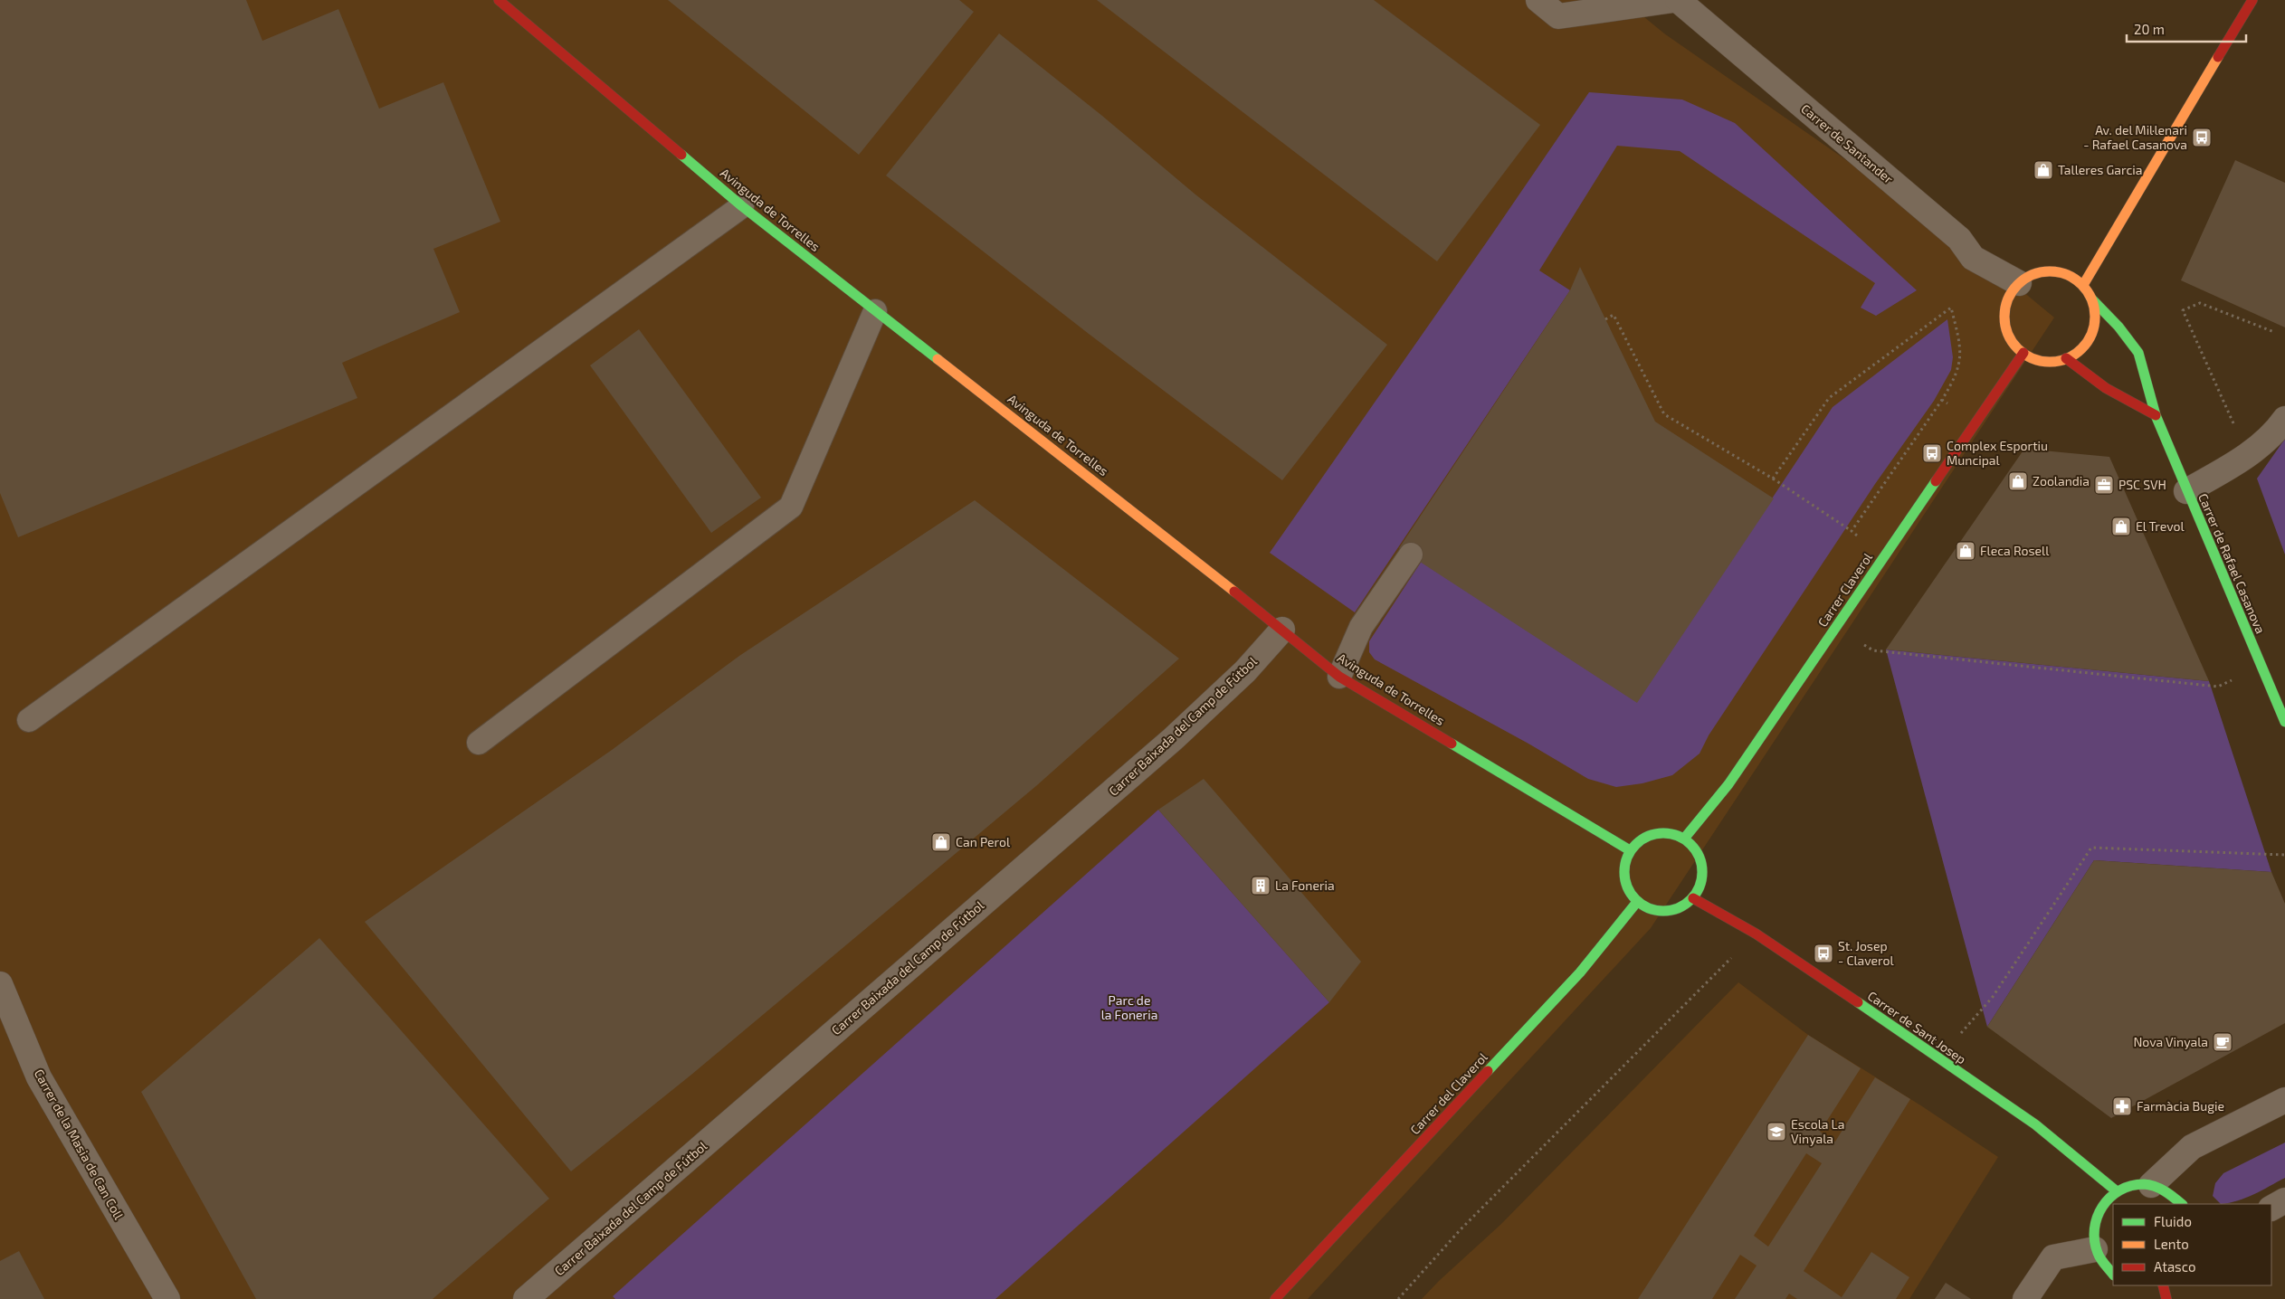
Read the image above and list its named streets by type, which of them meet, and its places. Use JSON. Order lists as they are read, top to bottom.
{
  "streets": {
    "street": [
      "Carrer de Santander",
      "Avinguda de Torrelles",
      "Carrer de Rafael Casanova",
      "Carrer Claverol",
      "Carrer Baixada del Camp de Fútbol",
      "Carrer de Sant Josep",
      "Carrer del Claverol",
      "Carrer de la Masia de Can Coll"
    ]
  },
  "crossings": [
    ["Carrer de Santander", "Carrer de Rafael Casanova"],
    ["Carrer de Santander", "Carrer Claverol"],
    ["Avinguda de Torrelles", "Carrer Claverol"],
    ["Avinguda de Torrelles", "Carrer Baixada del Camp de Fútbol"],
    ["Avinguda de Torrelles", "Carrer de Sant Josep"],
    ["Avinguda de Torrelles", "Carrer del Claverol"],
    ["Carrer de Rafael Casanova", "Carrer Claverol"],
    ["Carrer Claverol", "Carrer de Sant Josep"],
    ["Carrer Claverol", "Carrer del Claverol"],
    ["Carrer de Sant Josep", "Carrer del Claverol"]
  ],
  "parks": ["Parc de la Foneria"],
  "places": {
    "bus stop": ["Av. del Mil·lenari - Rafael Casanova", "Complex Esportiu Muncipal", "St. Josep - Claverol"],
    "shop": [
      "Talleres Garcia",
      "Zoolandia",
      "El Trevol",
      "Fleca Rosell",
      "Can Perol"
    ],
    "office": ["PSC SVH"],
    "building": ["La Foneria"],
    "cafe": ["Nova Vinyala"],
    "pharmacy": ["Farmàcia Bugie"],
    "school or university": ["Escola La Vinyala"]
  },
  "legend": ["Fluido", "Lento", "Atasco"],
  "scale_bar": "20 m"
}
